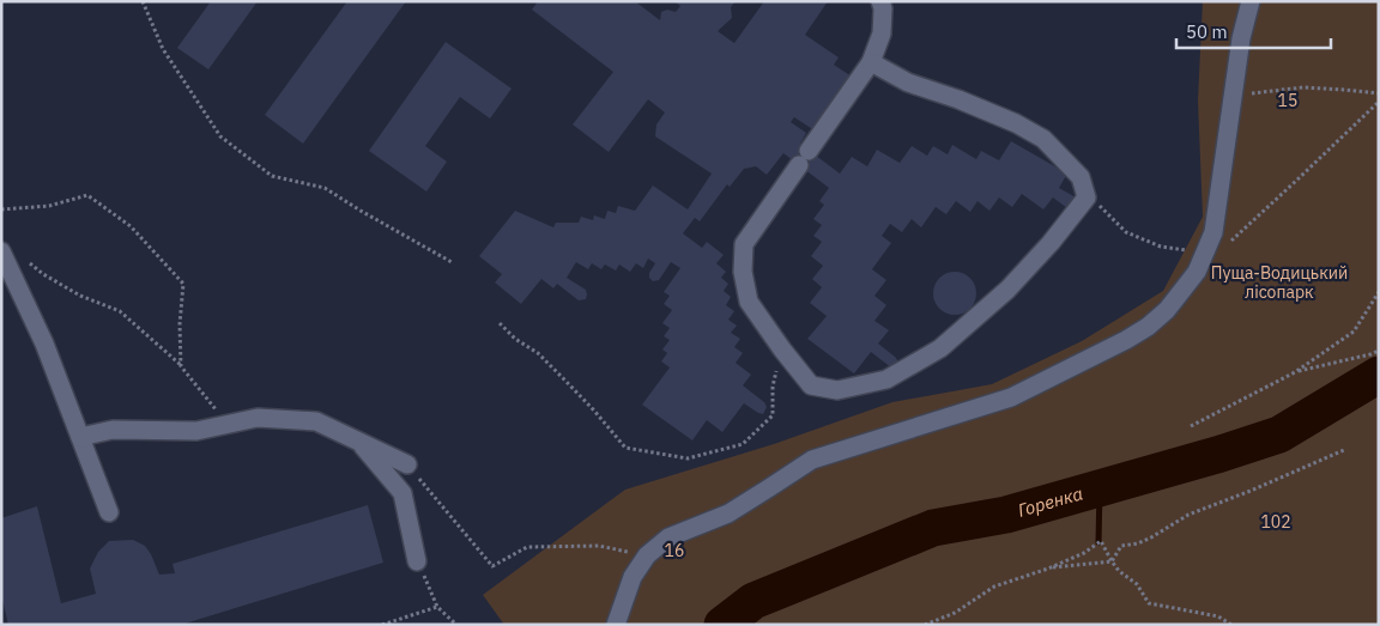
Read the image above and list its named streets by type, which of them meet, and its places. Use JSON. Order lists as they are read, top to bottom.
{
  "water": ["Горенка"],
  "parks": [
    "15",
    "Пуща-Водицький лісопарк",
    "102",
    "16"
  ],
  "scale_bar": "50 m"
}
